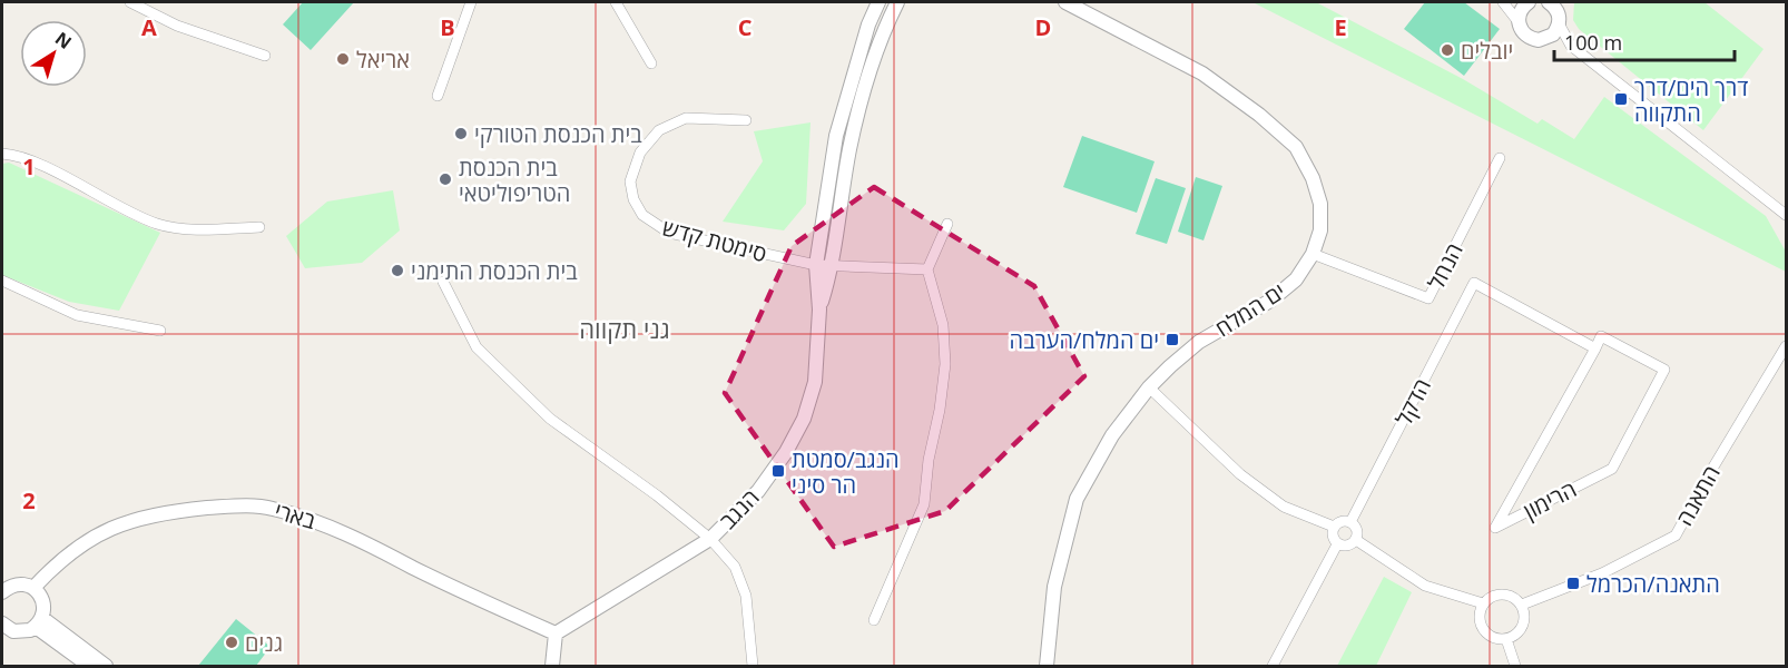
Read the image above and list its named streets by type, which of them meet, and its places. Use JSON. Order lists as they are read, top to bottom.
{
  "streets": {
    "street": [
      "סימטת קדש",
      "הנחל",
      "ים המלח",
      "הדקל",
      "התאנה",
      "הרימון",
      "הנגב",
      "בארי"
    ]
  },
  "crossings": [
    ["סימטת קדש", "הנגב"],
    ["הנחל", "ים המלח"],
    ["הדקל", "הרימון"],
    ["הנגב", "בארי"]
  ],
  "districts": ["גני תקווה"],
  "places": {
    "other": [
      "יובלים",
      "אריאל",
      "בית הכנסת הטורקי",
      "בית הכנסת הטריפוליטאי",
      "בית הכנסת התימני",
      "גנים"
    ],
    "transit": [
      "דרך הים/דרך התקווה",
      "ים המלח/הערבה",
      "הנגב/סמטת הר סיני",
      "התאנה/הכרמל"
    ]
  },
  "scale_bar": "100 m",
  "north": "top right",
  "grid": {
    "columns": [
      "A",
      "B",
      "C",
      "D",
      "E"
    ],
    "rows": ["1", "2"]
  }
}
